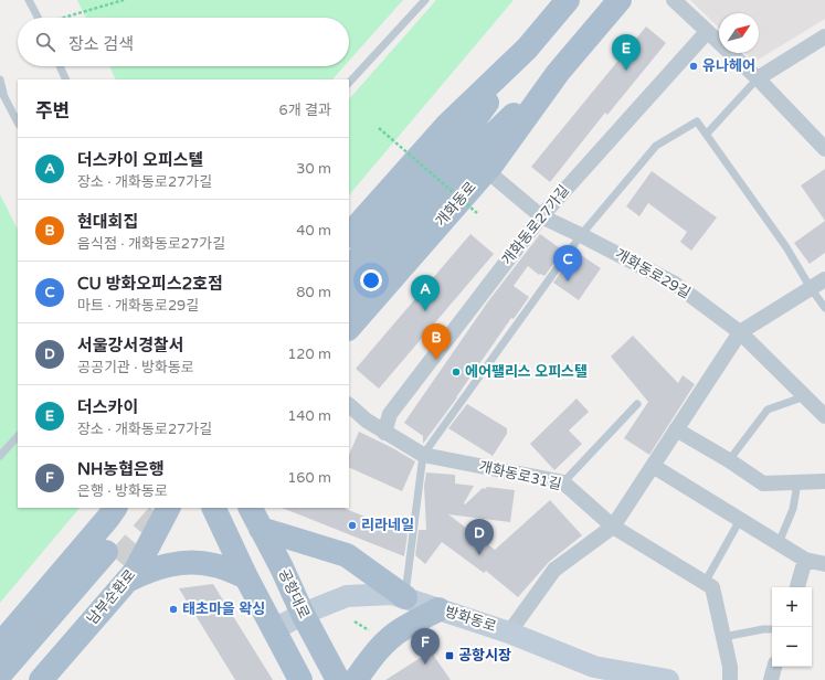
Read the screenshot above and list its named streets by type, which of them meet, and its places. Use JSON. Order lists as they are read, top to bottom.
{
  "streets": {
    "main road": [
      "개화동로",
      "공항대로",
      "남부순환로",
      "방화동로"
    ],
    "street": ["개화동로27가길", "개화동로29길", "개화동로31길"]
  },
  "crossings": [
    ["개화동로", "개화동로29길"],
    ["개화동로27가길", "개화동로29길"],
    ["개화동로27가길", "개화동로31길"],
    ["공항대로", "방화동로"]
  ],
  "places": {
    "other": [
      "유나헤어",
      "에어팰리스 오피스텔",
      "리라네일",
      "태초마을 왁싱"
    ],
    "transit": ["공항시장"]
  },
  "north": "top right",
  "page": {
    "search": "장소 검색",
    "pins": [
      "E",
      "C",
      "A",
      "B",
      "D",
      "F"
    ],
    "heading": ["주변", "6개 결과"],
    "list": [
      {
        "mark": "A",
        "name": "더스카이 오피스텔",
        "note": "장소 · 개화동로27가길",
        "value": "30 m"
      },
      {
        "mark": "B",
        "name": "현대회집",
        "note": "음식점 · 개화동로27가길",
        "value": "40 m"
      },
      {
        "mark": "C",
        "name": "CU 방화오피스2호점",
        "note": "마트 · 개화동로29길",
        "value": "80 m"
      },
      {
        "mark": "D",
        "name": "서울강서경찰서",
        "note": "공공기관 · 방화동로",
        "value": "120 m"
      },
      {
        "mark": "E",
        "name": "더스카이",
        "note": "장소 · 개화동로27가길",
        "value": "140 m"
      },
      {
        "mark": "F",
        "name": "NH농협은행",
        "note": "은행 · 방화동로",
        "value": "160 m"
      }
    ],
    "map_buttons": ["+", "−"]
  }
}
